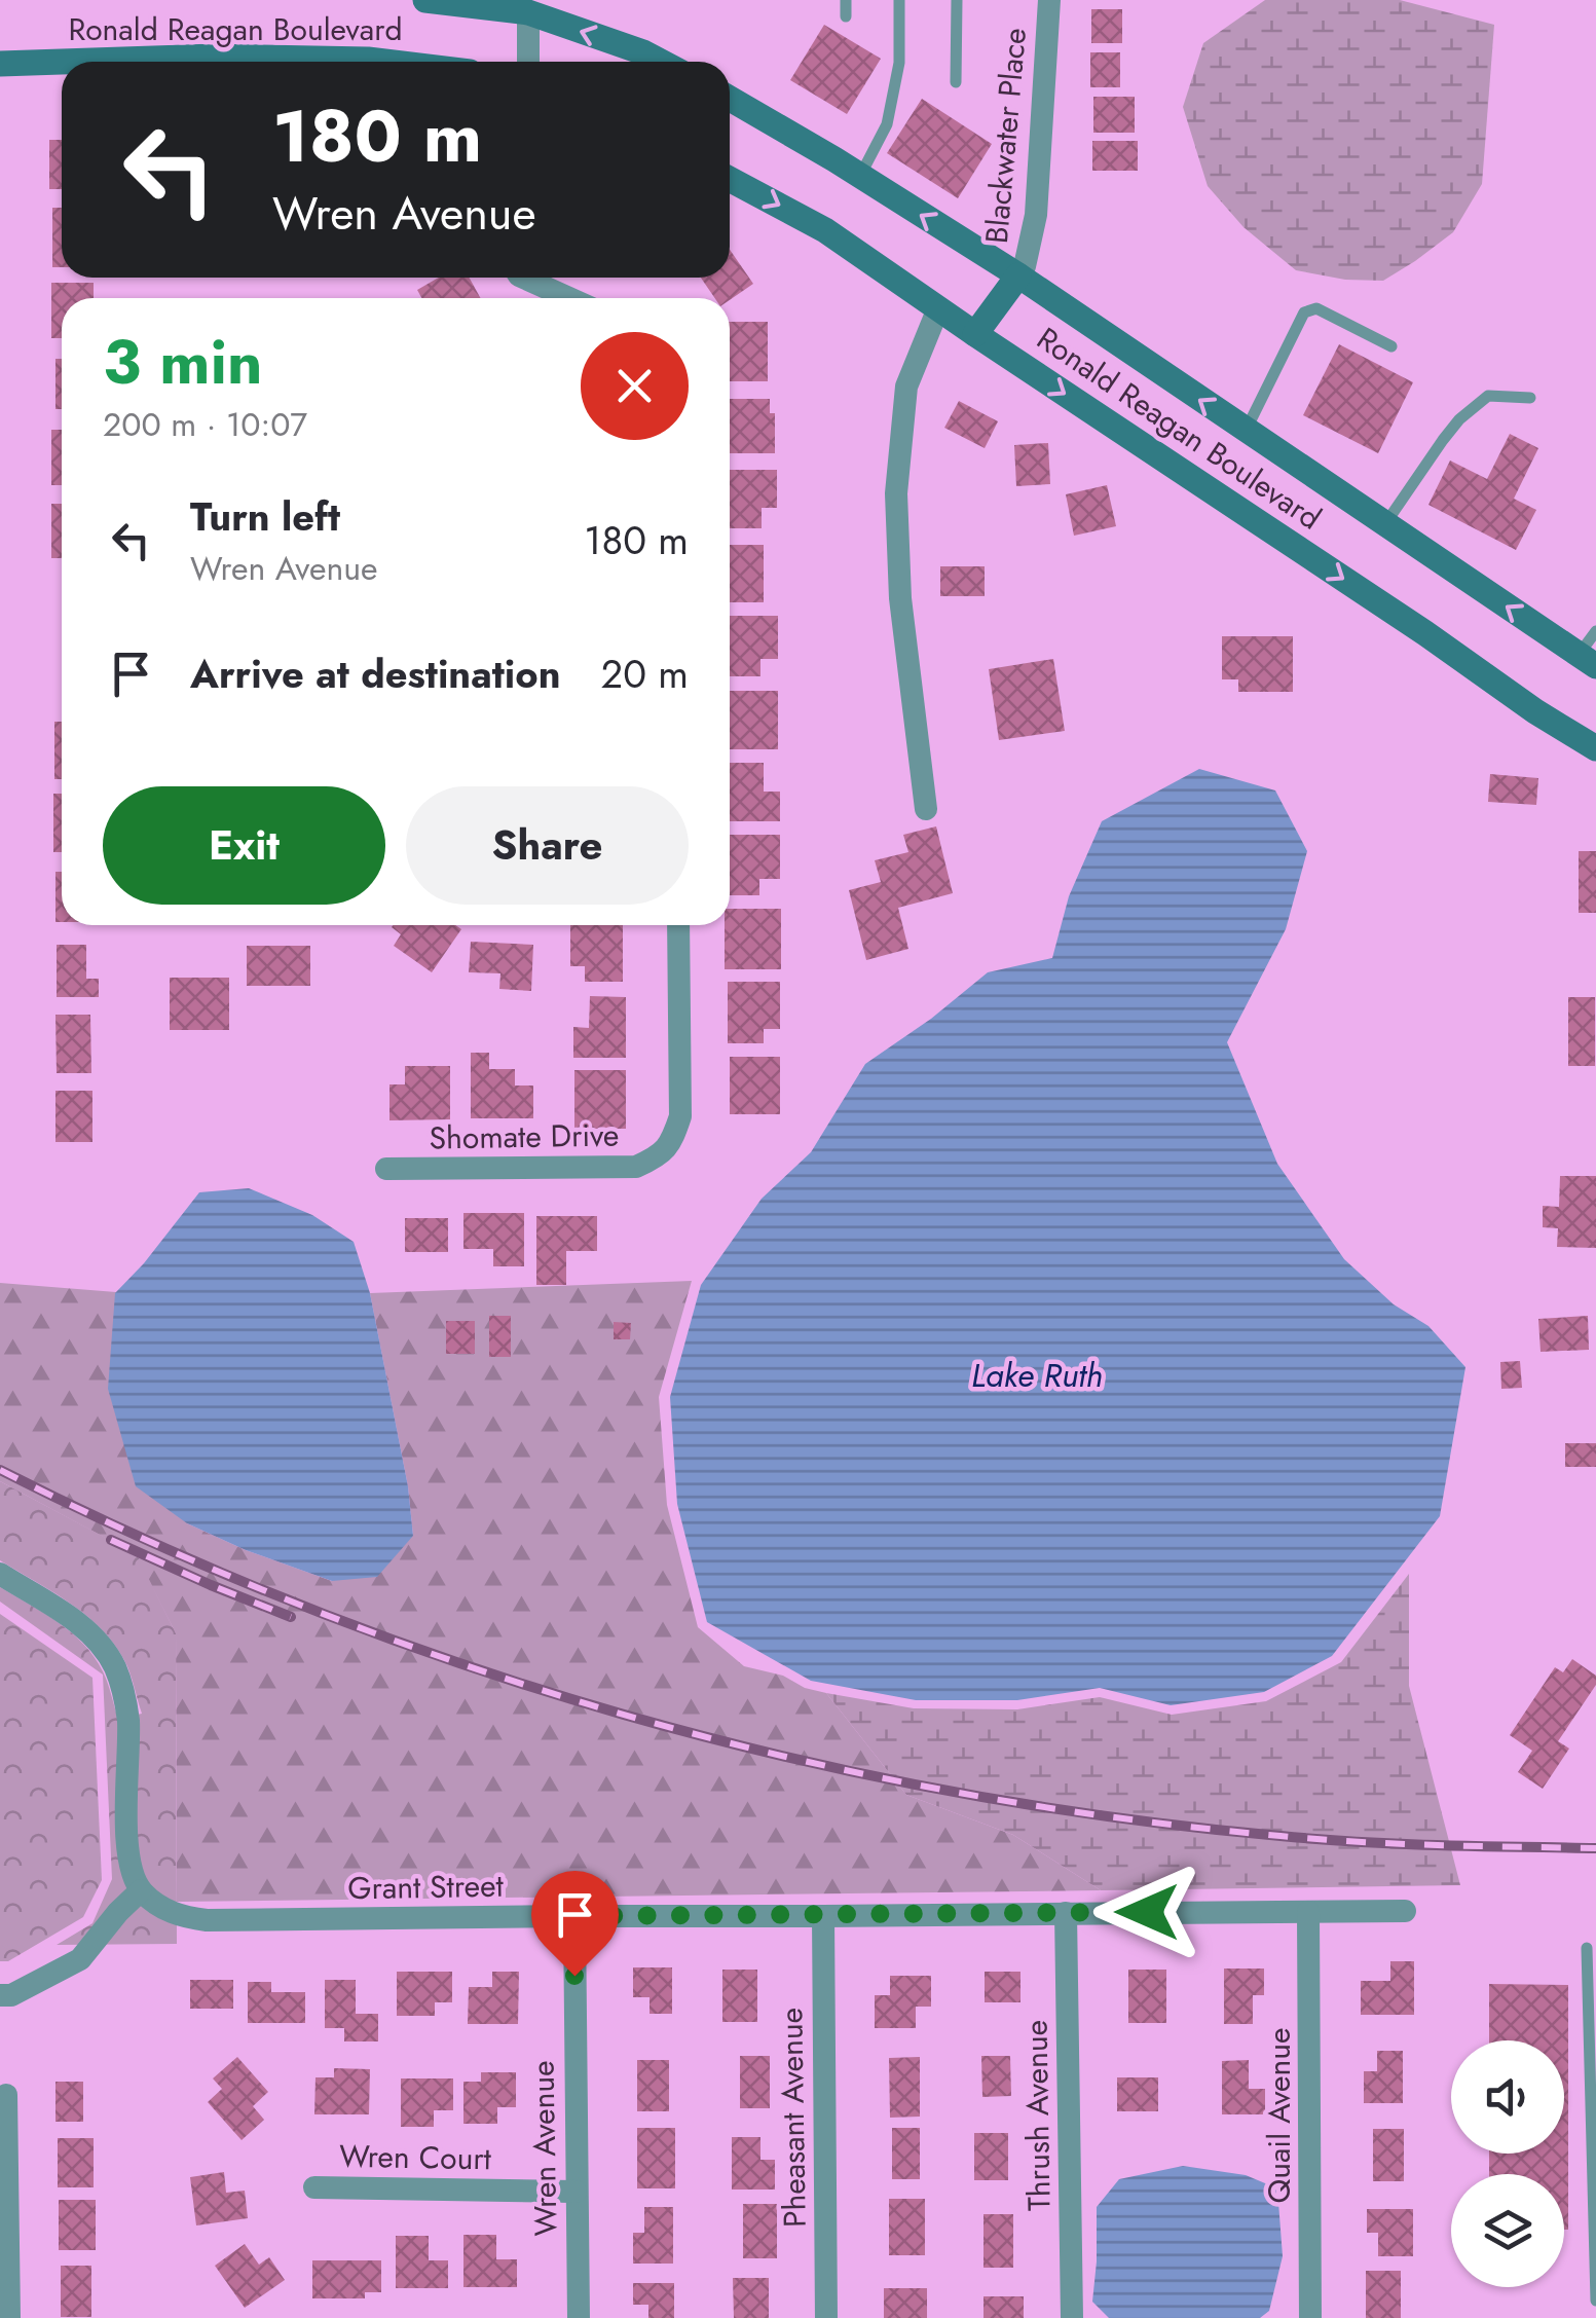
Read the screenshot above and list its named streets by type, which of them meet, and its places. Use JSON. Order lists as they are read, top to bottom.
{
  "streets": {
    "main road": ["Ronald Reagan Boulevard"],
    "street": [
      "Blackwater Place",
      "Shomate Drive",
      "Grant Street",
      "Thrush Avenue",
      "Quail Avenue",
      "Pheasant Avenue",
      "Wren Avenue",
      "Wren Court"
    ]
  },
  "crossings": [
    ["Ronald Reagan Boulevard", "Blackwater Place"],
    ["Grant Street", "Thrush Avenue"],
    ["Grant Street", "Quail Avenue"],
    ["Grant Street", "Pheasant Avenue"],
    ["Grant Street", "Wren Avenue"],
    ["Wren Avenue", "Wren Court"]
  ],
  "water": ["Lake Ruth"],
  "page": {
    "turn": ["180 m", "Wren Avenue"],
    "heading": ["3 min", "200 m · 10:07"],
    "list": [
      {
        "name": "Turn left",
        "note": "Wren Avenue",
        "value": "180 m"
      },
      {
        "name": "Arrive at destination",
        "value": "20 m"
      }
    ],
    "buttons": ["Exit", "Share"]
  }
}
